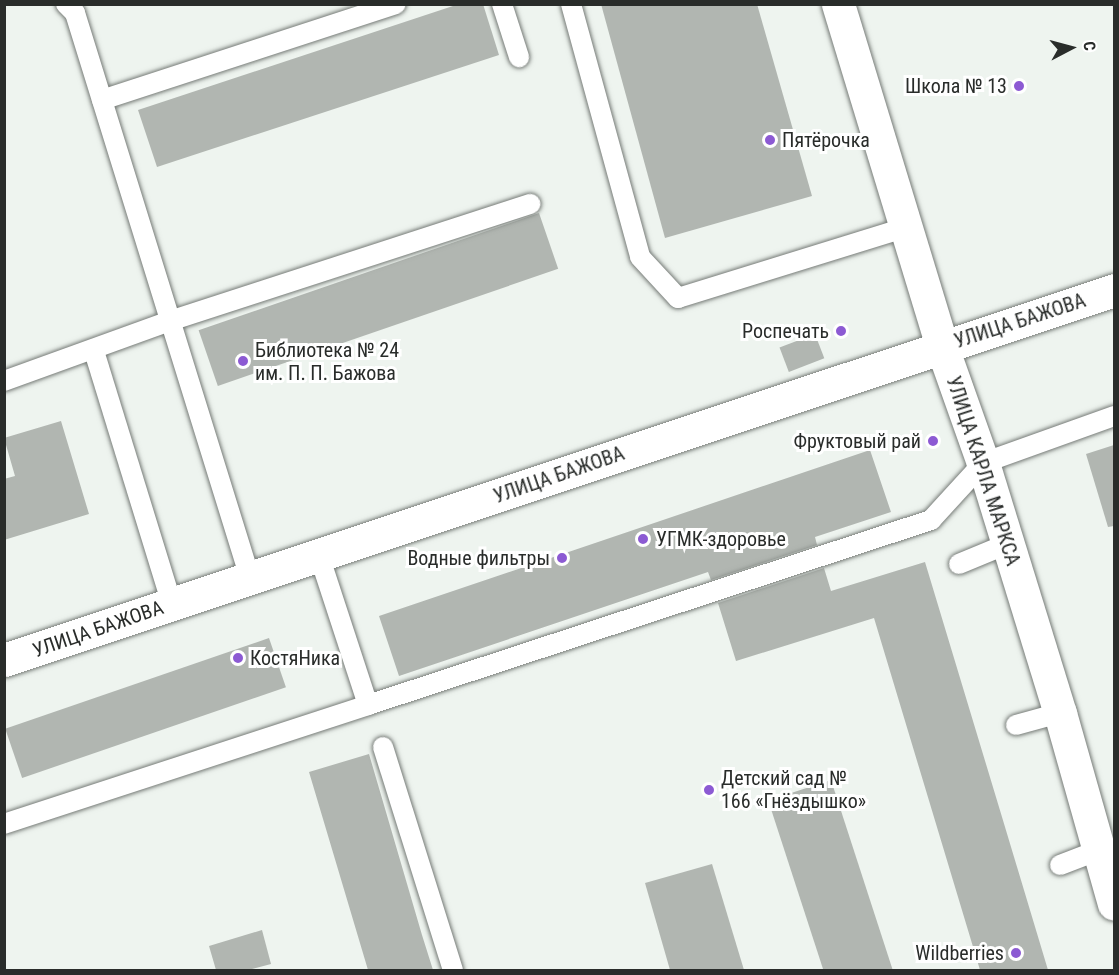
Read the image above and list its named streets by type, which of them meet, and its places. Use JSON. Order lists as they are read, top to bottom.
{
  "streets": {
    "street": ["УЛИЦА БАЖОВА", "УЛИЦА КАРЛА МАРКСА"]
  },
  "crossings": [
    ["УЛИЦА БАЖОВА", "УЛИЦА КАРЛА МАРКСА"]
  ],
  "places": [
    "Школа № 13",
    "Пятёрочка",
    "Роспечать",
    "Библиотека № 24 им. П. П. Бажова",
    "Фруктовый рай",
    "УГМК-здоровье",
    "Водные фильтры",
    "КостяНика",
    "Детский сад № 166 «Гнёздышко»",
    "Wildberries"
  ],
  "north": "right"
}
